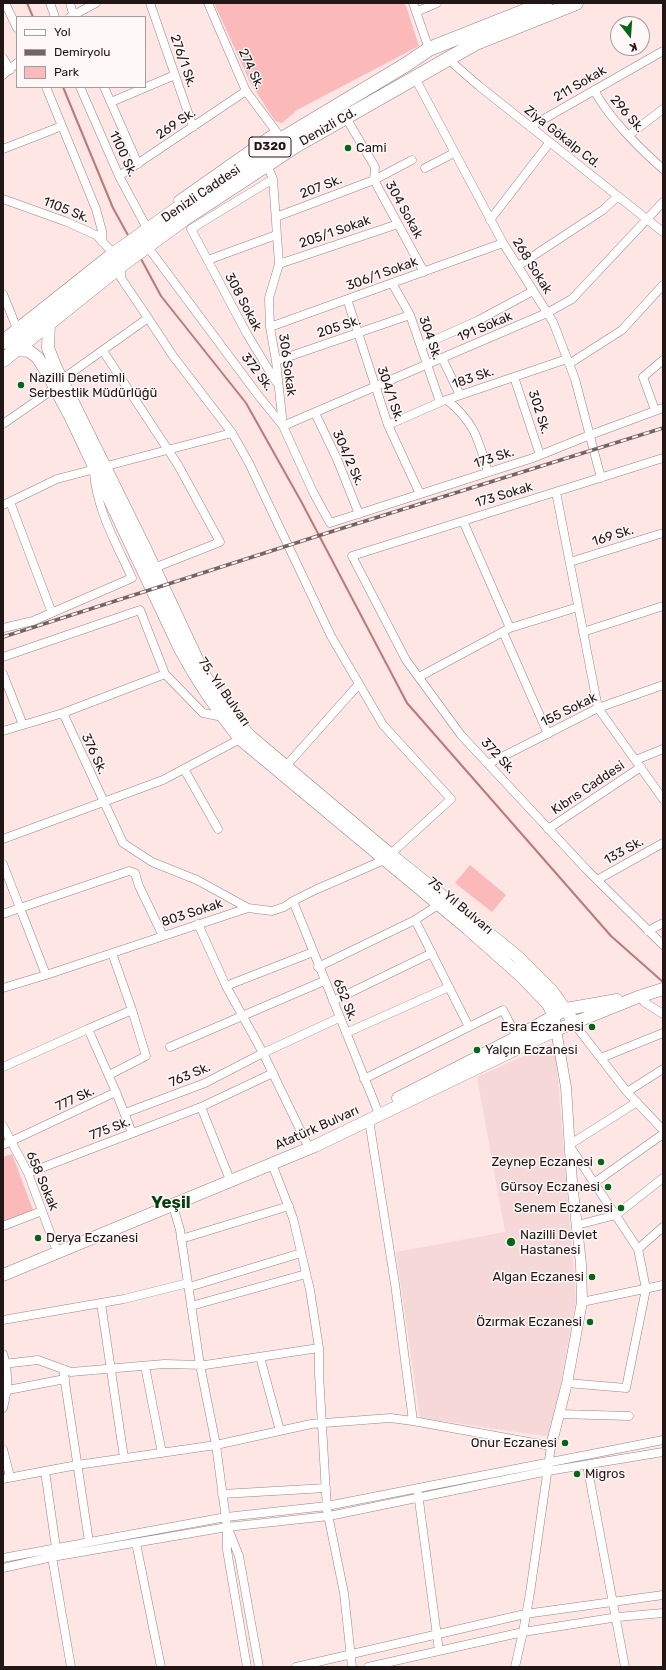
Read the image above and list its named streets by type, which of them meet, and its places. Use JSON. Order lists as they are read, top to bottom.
{
  "streets": {
    "highway": ["Denizli Cd.", "D320", "Denizli Caddesi"],
    "main road": ["75. Yıl Bulvarı", "Atatürk Bulvarı"],
    "street": [
      "276/1 Sk.",
      "274 Sk.",
      "211 Sokak",
      "296 Sk.",
      "269 Sk.",
      "Ziya Gökalp Cd.",
      "1100 Sk.",
      "207 Sk.",
      "1105 Sk.",
      "304 Sokak",
      "205/1 Sokak",
      "268 Sokak",
      "306/1 Sokak",
      "308 Sokak",
      "205 Sk.",
      "191 Sokak",
      "304 Sk.",
      "306 Sokak",
      "372 Sk.",
      "183 Sk.",
      "304/1 Sk.",
      "302 Sk.",
      "304/2 Sk.",
      "173 Sk.",
      "173 Sokak",
      "169 Sk.",
      "155 Sokak",
      "376 Sk.",
      "Kıbrıs Caddesi",
      "133 Sk.",
      "803 Sokak",
      "652 Sk.",
      "763 Sk.",
      "777 Sk.",
      "775 Sk.",
      "658 Sokak"
    ]
  },
  "crossings": [
    ["276/1 Sk.", "269 Sk."],
    ["274 Sk.", "269 Sk."],
    ["274 Sk.", "Denizli Caddesi"],
    ["211 Sokak", "296 Sk."],
    ["211 Sokak", "Ziya Gökalp Cd."],
    ["269 Sk.", "1100 Sk."],
    ["Denizli Cd.", "Ziya Gökalp Cd."],
    ["Denizli Cd.", "D320"],
    ["Denizli Cd.", "304 Sokak"],
    ["Denizli Cd.", "268 Sokak"],
    ["Denizli Cd.", "308 Sokak"],
    ["Denizli Cd.", "306 Sokak"],
    ["Ziya Gökalp Cd.", "191 Sokak"],
    ["D320", "1100 Sk."],
    ["D320", "Denizli Caddesi"],
    ["D320", "1105 Sk."],
    ["D320", "308 Sokak"],
    ["D320", "372 Sk."],
    ["D320", "75. Yıl Bulvarı"],
    ["1100 Sk.", "Denizli Caddesi"],
    ["1100 Sk.", "372 Sk."],
    ["207 Sk.", "304 Sokak"],
    ["207 Sk.", "306 Sokak"],
    ["Denizli Caddesi", "372 Sk."],
    ["304 Sokak", "205/1 Sokak"],
    ["304 Sokak", "306/1 Sokak"],
    ["205/1 Sokak", "306 Sokak"],
    ["268 Sokak", "306/1 Sokak"],
    ["268 Sokak", "191 Sokak"],
    ["268 Sokak", "183 Sk."],
    ["268 Sokak", "173 Sk."],
    ["268 Sokak", "173 Sokak"],
    ["306/1 Sokak", "304 Sk."],
    ["306/1 Sokak", "306 Sokak"],
    ["306/1 Sokak", "304/1 Sk."],
    ["308 Sokak", "306 Sokak"],
    ["205 Sk.", "304 Sk."],
    ["205 Sk.", "306 Sokak"],
    ["205 Sk.", "304/1 Sk."],
    ["191 Sokak", "304 Sk."],
    ["191 Sokak", "306 Sokak"],
    ["191 Sokak", "372 Sk."],
    ["191 Sokak", "304/1 Sk."],
    ["191 Sokak", "304/2 Sk."],
    ["304 Sk.", "183 Sk."],
    ["304 Sk.", "173 Sk."],
    ["306 Sokak", "372 Sk."],
    ["372 Sk.", "173 Sk."],
    ["372 Sk.", "173 Sokak"],
    ["372 Sk.", "155 Sokak"],
    ["372 Sk.", "Kıbrıs Caddesi"],
    ["372 Sk.", "133 Sk."],
    ["183 Sk.", "304/1 Sk."],
    ["183 Sk.", "302 Sk."],
    ["304/1 Sk.", "173 Sk."],
    ["302 Sk.", "173 Sk."],
    ["304/2 Sk.", "173 Sk."],
    ["75. Yıl Bulvarı", "803 Sokak"],
    ["75. Yıl Bulvarı", "Atatürk Bulvarı"],
    ["376 Sk.", "803 Sokak"],
    ["803 Sokak", "652 Sk."],
    ["652 Sk.", "763 Sk."],
    ["652 Sk.", "Atatürk Bulvarı"],
    ["777 Sk.", "658 Sokak"],
    ["Atatürk Bulvarı", "658 Sokak"],
    ["775 Sk.", "658 Sokak"]
  ],
  "districts": ["Yeşil"],
  "places": [
    "Cami",
    "Nazilli Denetimli Serbestlik Müdürlüğü",
    "Esra Eczanesi",
    "Yalçın Eczanesi",
    "Zeynep Eczanesi",
    "Gürsoy Eczanesi",
    "Senem Eczanesi",
    "Derya Eczanesi",
    "Nazilli Devlet Hastanesi",
    "Algan Eczanesi",
    "Özırmak Eczanesi",
    "Onur Eczanesi",
    "Migros"
  ],
  "legend": ["Yol", "Demiryolu", "Park"],
  "north": "bottom"
}
